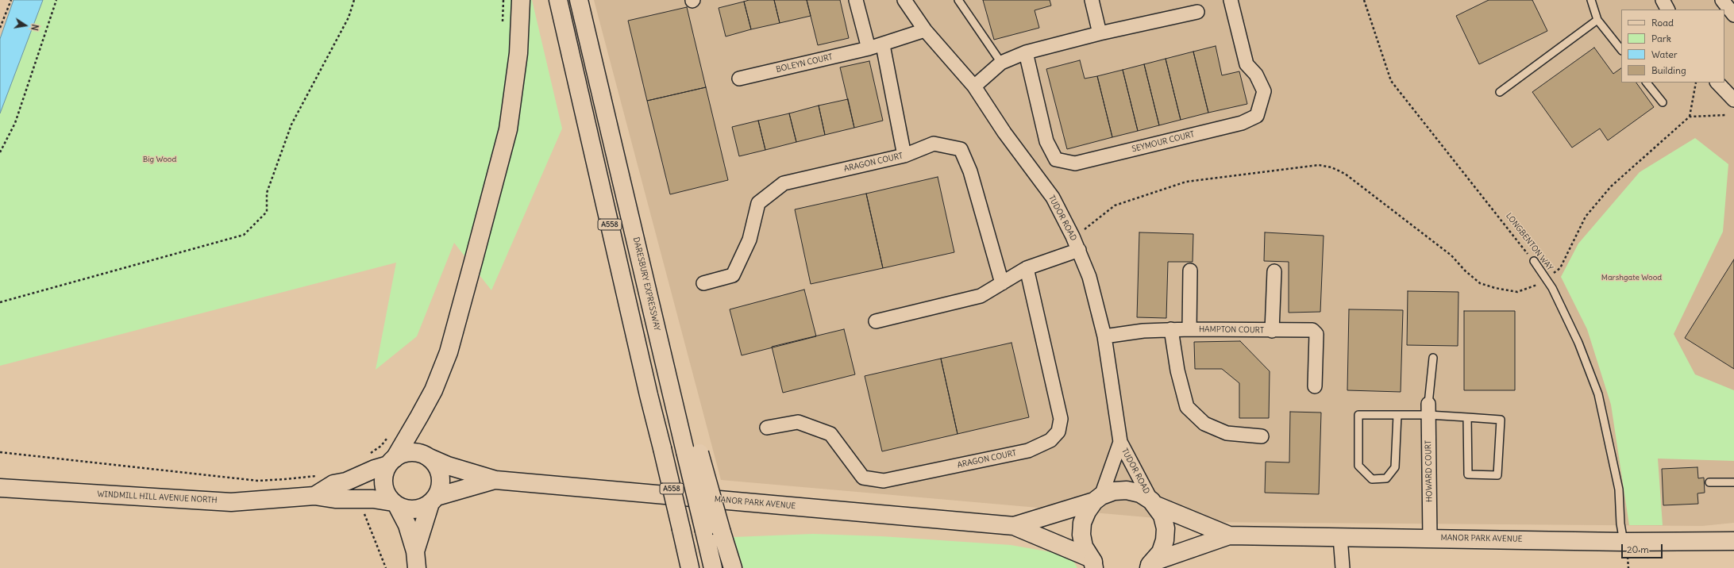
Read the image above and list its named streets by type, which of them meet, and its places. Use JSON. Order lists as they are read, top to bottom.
{
  "streets": {
    "street": [
      "BOLEYN COURT",
      "SEYMOUR COURT",
      "ARAGON COURT",
      "TUDOR ROAD",
      "A558",
      "DARESBURY EXPRESSWAY",
      "HAMPTON COURT",
      "HOWARD COURT",
      "WINDMILL HILL AVENUE NORTH",
      "MANOR PARK AVENUE"
    ],
    "lane": ["LONGBENTON WAY"]
  },
  "crossings": [
    ["BOLEYN COURT", "TUDOR ROAD"],
    ["TUDOR ROAD", "HAMPTON COURT"],
    ["TUDOR ROAD", "MANOR PARK AVENUE"],
    ["A558", "DARESBURY EXPRESSWAY"],
    ["LONGBENTON WAY", "MANOR PARK AVENUE"],
    ["HOWARD COURT", "MANOR PARK AVENUE"],
    ["WINDMILL HILL AVENUE NORTH", "MANOR PARK AVENUE"]
  ],
  "parks": ["Big Wood", "Marshgate Wood"],
  "legend": [
    "Road",
    "Park",
    "Water",
    "Building"
  ],
  "scale_bar": "20 m",
  "north": "right"
}
